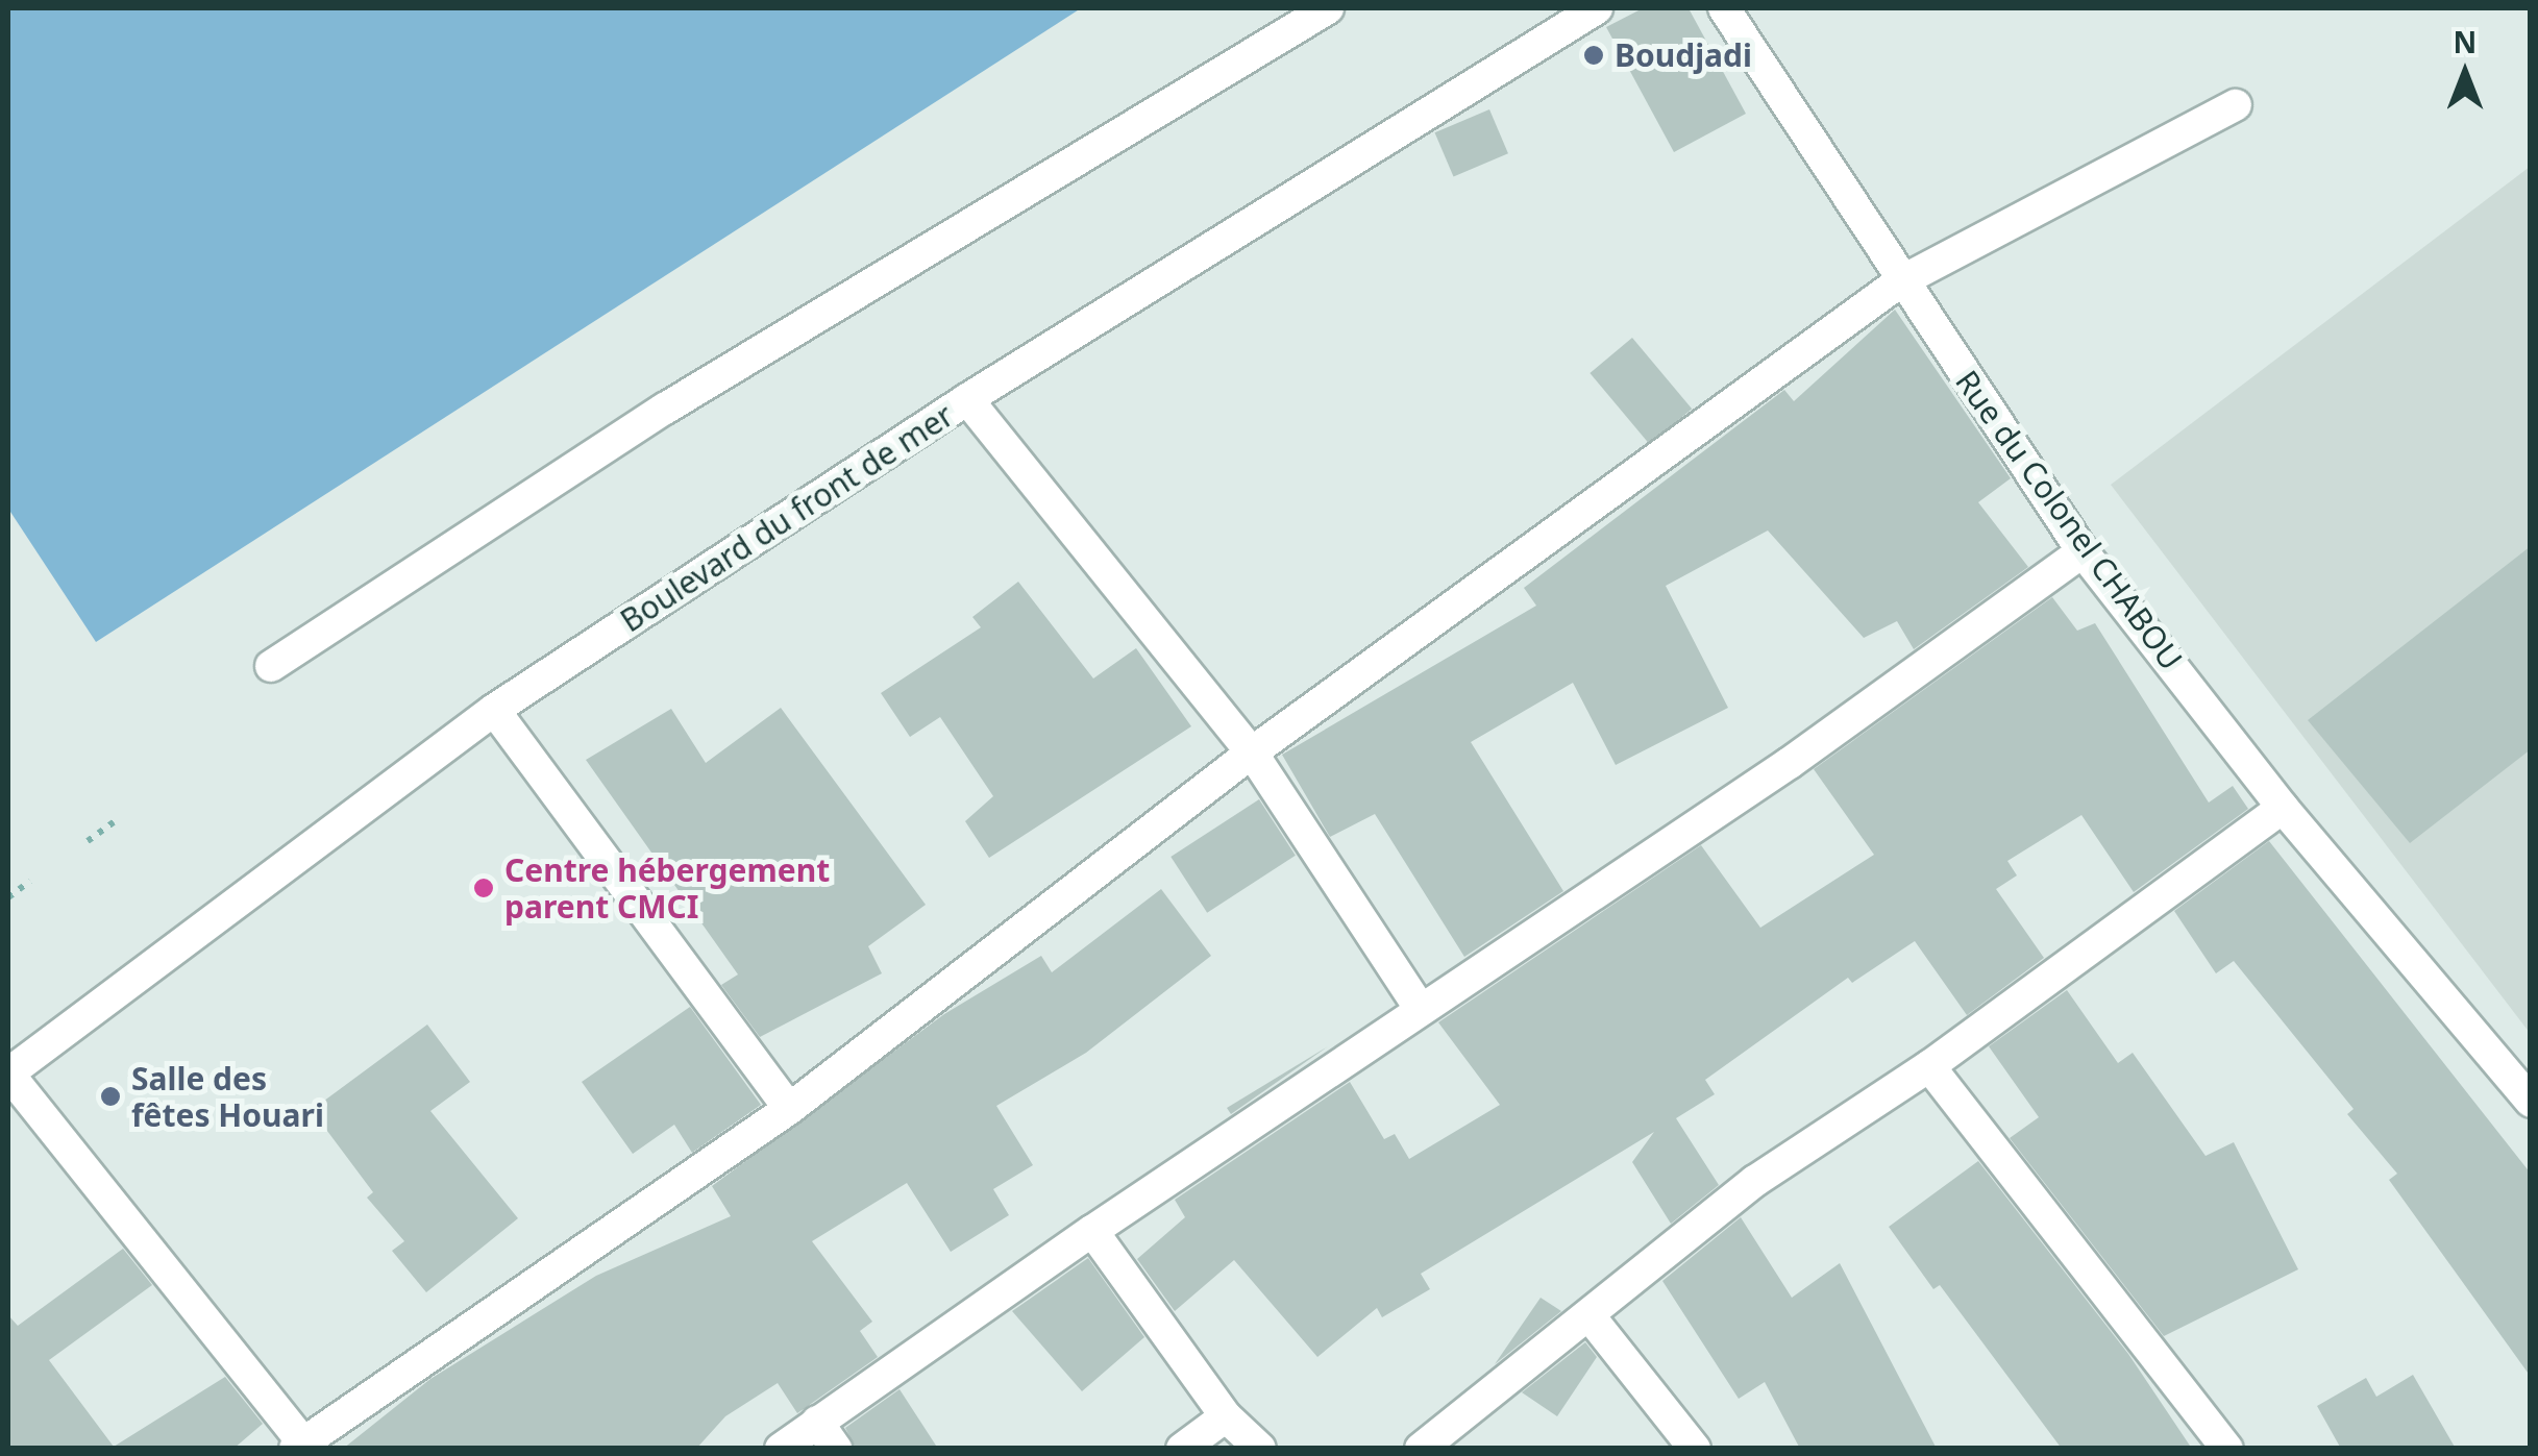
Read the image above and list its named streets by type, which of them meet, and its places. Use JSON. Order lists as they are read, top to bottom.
{
  "streets": {
    "street": ["Boulevard du front de mer", "Rue du Colonel CHABOU"]
  },
  "places": ["Boudjadi", "Centre hébergement parent CMCI", "Salle des fêtes Houari"],
  "north": "top"
}
